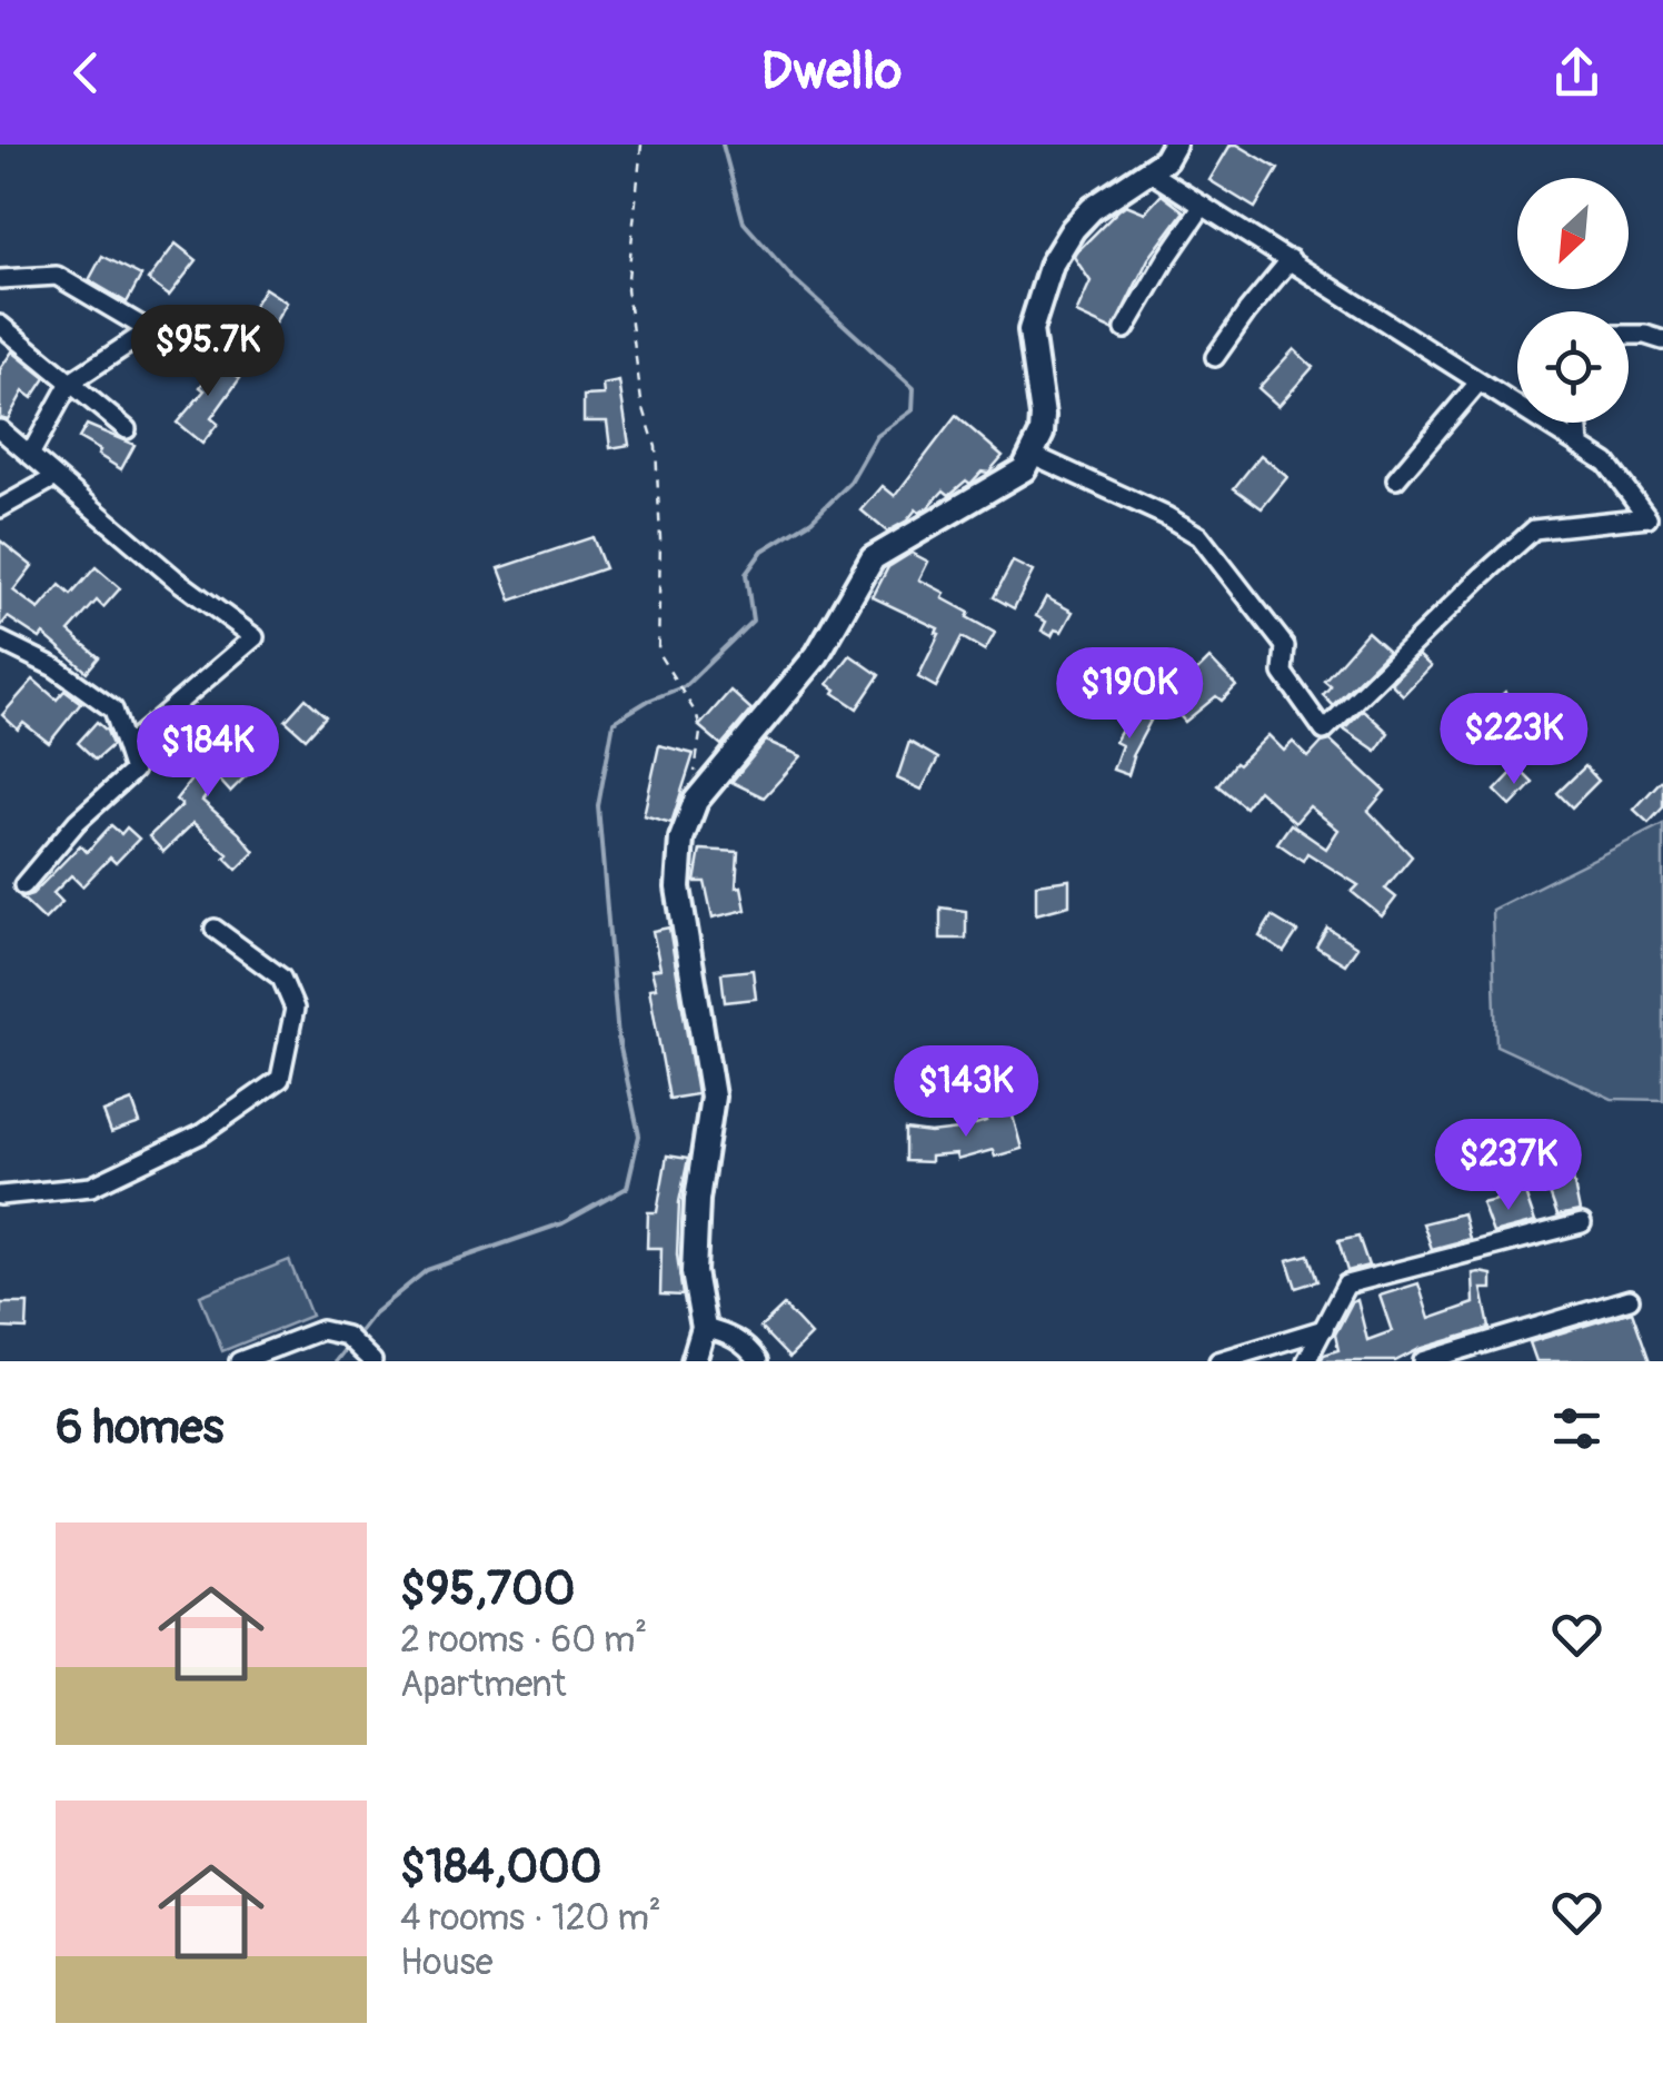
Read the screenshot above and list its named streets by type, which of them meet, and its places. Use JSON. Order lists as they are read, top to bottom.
{
  "north": "bottom left",
  "page": {
    "header": "Dwello",
    "price": [
      "$95.7K",
      "$190K",
      "$223K",
      "$184K",
      "$143K",
      "$237K"
    ],
    "heading": "6 homes",
    "list": [
      {
        "name": "$95,700",
        "note": "2 rooms · 60 m² · Apartment"
      },
      {
        "name": "$184,000",
        "note": "4 rooms · 120 m² · House"
      }
    ]
  }
}
